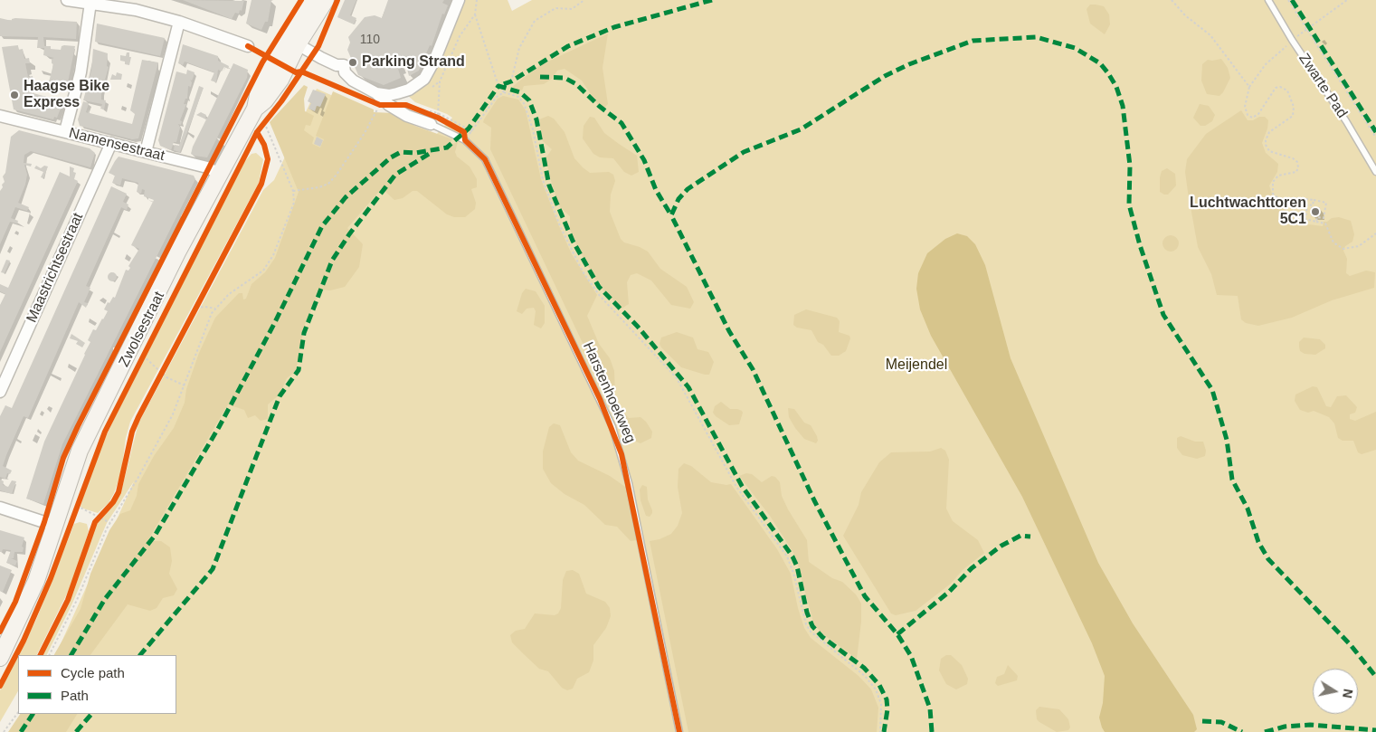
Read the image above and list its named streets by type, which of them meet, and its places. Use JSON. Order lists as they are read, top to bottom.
{
  "streets": {
    "main road": ["Zwolsestraat"],
    "street": ["Namensestraat", "Maastrichtsestraat", "Harstenhoekweg"],
    "lane": ["Zwarte Pad"]
  },
  "crossings": [
    ["Namensestraat", "Maastrichtsestraat"],
    ["Namensestraat", "Zwolsestraat"],
    ["Zwolsestraat", "Harstenhoekweg"]
  ],
  "parks": ["Meijendel"],
  "places": ["Parking Strand", "Haagse Bike Express", "Luchtwachttoren 5C1"],
  "house_numbers": ["110"],
  "legend": ["Cycle path", "Path"],
  "north": "right"
}
